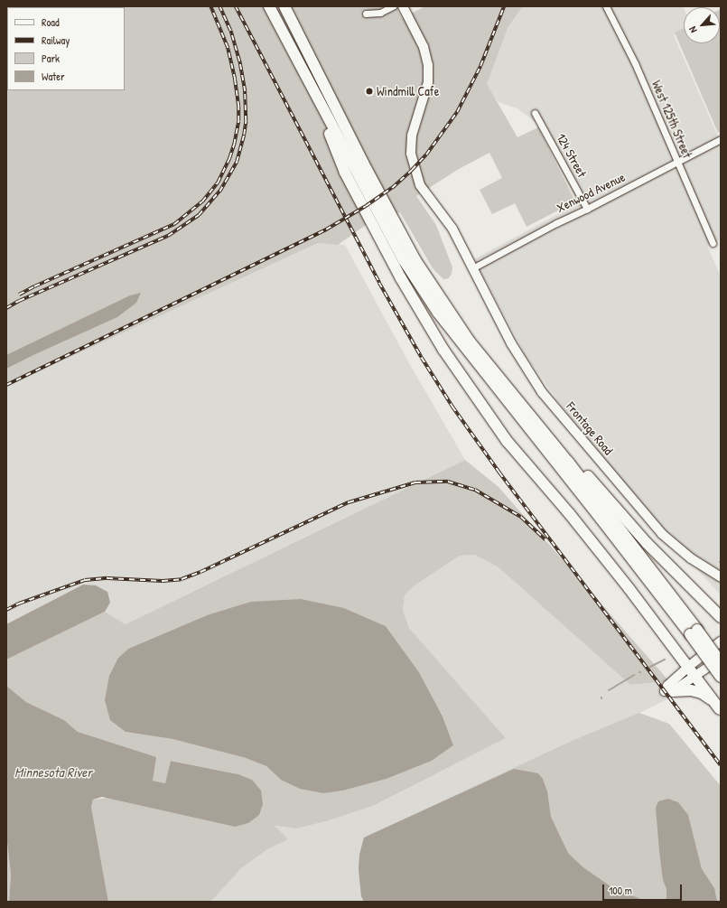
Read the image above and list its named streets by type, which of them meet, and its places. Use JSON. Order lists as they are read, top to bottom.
{
  "streets": {
    "street": [
      "West 125th Street",
      "124 Street",
      "Xenwood Avenue",
      "Frontage Road"
    ]
  },
  "crossings": [
    ["West 125th Street", "Xenwood Avenue"],
    ["124 Street", "Xenwood Avenue"],
    ["Xenwood Avenue", "Frontage Road"]
  ],
  "water": ["Minnesota River"],
  "places": ["Windmill Cafe"],
  "legend": [
    "Road",
    "Railway",
    "Park",
    "Water"
  ],
  "scale_bar": "100 m",
  "north": "bottom left"
}
